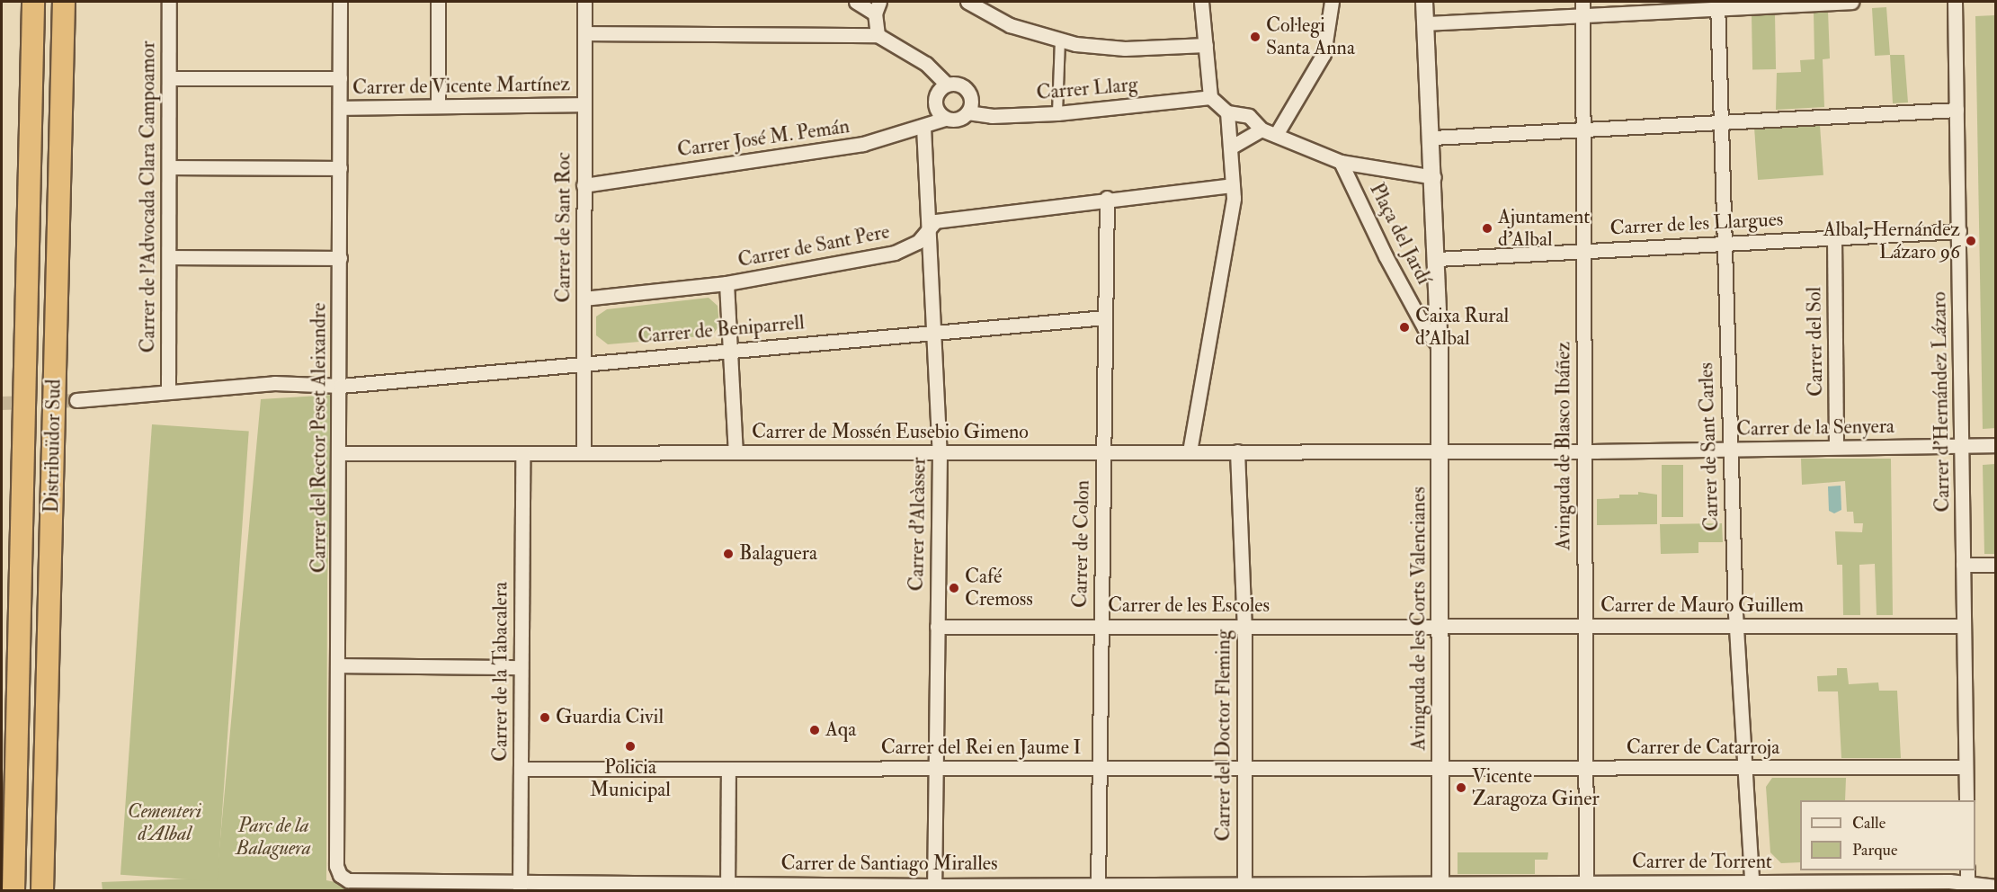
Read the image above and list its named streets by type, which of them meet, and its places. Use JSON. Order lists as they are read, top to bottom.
{
  "streets": {
    "highway": ["Distribuïdor Sud"],
    "street": [
      "Carrer de Vicente Martínez",
      "Carrer Llarg",
      "Carrer José M. Pemán",
      "Carrer de l'Advocada Clara Campoamor",
      "Carrer de les Llargues",
      "Carrer de Sant Roc",
      "Plaça del Jardí",
      "Carrer de Sant Pere",
      "Carrer de Beniparrell",
      "Carrer del Sol",
      "Carrer d'Hernández Lázaro",
      "Carrer de la Senyera",
      "Carrer de Mossén Eusebio Gimeno",
      "Carrer del Rector Peset Aleixandre",
      "Avinguda de Blasco Ibáñez",
      "Carrer de Sant Carles",
      "Carrer d'Alcàsser",
      "Carrer de Colon",
      "Carrer de les Escoles",
      "Carrer de Mauro Guillem",
      "Avinguda de les Corts Valencianes",
      "Carrer de la Tabacalera",
      "Carrer del Doctor Fleming",
      "Carrer del Rei en Jaume I",
      "Carrer de Catarroja",
      "Carrer de Torrent",
      "Carrer de Santiago Miralles"
    ]
  },
  "crossings": [
    ["Carrer de Vicente Martínez", "Carrer de Sant Roc"],
    ["Carrer de Vicente Martínez", "Carrer del Rector Peset Aleixandre"],
    ["Carrer Llarg", "Carrer José M. Pemán"],
    ["Carrer José M. Pemán", "Carrer de Sant Roc"],
    ["Carrer José M. Pemán", "Carrer d'Alcàsser"],
    ["Carrer de l'Advocada Clara Campoamor", "Carrer de Beniparrell"],
    ["Carrer de les Llargues", "Plaça del Jardí"],
    ["Carrer de les Llargues", "Carrer del Sol"],
    ["Carrer de les Llargues", "Carrer d'Hernández Lázaro"],
    ["Carrer de les Llargues", "Avinguda de Blasco Ibáñez"],
    ["Carrer de les Llargues", "Carrer de Sant Carles"],
    ["Carrer de Sant Roc", "Carrer de Sant Pere"],
    ["Carrer de Sant Roc", "Carrer de Beniparrell"],
    ["Carrer de Sant Roc", "Carrer de Mossén Eusebio Gimeno"],
    ["Plaça del Jardí", "Avinguda de les Corts Valencianes"],
    ["Carrer de Sant Pere", "Carrer d'Alcàsser"],
    ["Carrer de Sant Pere", "Carrer de Colon"],
    ["Carrer de Beniparrell", "Carrer del Rector Peset Aleixandre"],
    ["Carrer de Beniparrell", "Carrer d'Alcàsser"],
    ["Carrer de Beniparrell", "Carrer de Colon"],
    ["Carrer del Sol", "Carrer de la Senyera"],
    ["Carrer d'Hernández Lázaro", "Carrer de la Senyera"],
    ["Carrer d'Hernández Lázaro", "Carrer de Mauro Guillem"],
    ["Carrer d'Hernández Lázaro", "Carrer de Catarroja"],
    ["Carrer de la Senyera", "Carrer de Mossén Eusebio Gimeno"],
    ["Carrer de la Senyera", "Avinguda de Blasco Ibáñez"],
    ["Carrer de la Senyera", "Carrer de Sant Carles"],
    ["Carrer de la Senyera", "Avinguda de les Corts Valencianes"],
    ["Carrer de Mossén Eusebio Gimeno", "Carrer del Rector Peset Aleixandre"],
    ["Carrer de Mossén Eusebio Gimeno", "Carrer d'Alcàsser"],
    ["Carrer de Mossén Eusebio Gimeno", "Carrer de Colon"],
    ["Carrer de Mossén Eusebio Gimeno", "Avinguda de les Corts Valencianes"],
    ["Carrer de Mossén Eusebio Gimeno", "Carrer de la Tabacalera"],
    ["Carrer de Mossén Eusebio Gimeno", "Carrer del Doctor Fleming"],
    ["Carrer del Rector Peset Aleixandre", "Carrer de Santiago Miralles"],
    ["Avinguda de Blasco Ibáñez", "Carrer de Mauro Guillem"],
    ["Avinguda de Blasco Ibáñez", "Carrer de Catarroja"],
    ["Avinguda de Blasco Ibáñez", "Carrer de Torrent"],
    ["Carrer de Sant Carles", "Carrer de Mauro Guillem"],
    ["Carrer de Sant Carles", "Carrer de Catarroja"],
    ["Carrer de Sant Carles", "Carrer de Torrent"],
    ["Carrer d'Alcàsser", "Carrer de les Escoles"],
    ["Carrer d'Alcàsser", "Carrer del Rei en Jaume I"],
    ["Carrer d'Alcàsser", "Carrer de Santiago Miralles"],
    ["Carrer de Colon", "Carrer de les Escoles"],
    ["Carrer de Colon", "Carrer del Rei en Jaume I"],
    ["Carrer de Colon", "Carrer de Santiago Miralles"],
    ["Carrer de les Escoles", "Carrer de Mauro Guillem"],
    ["Carrer de les Escoles", "Avinguda de les Corts Valencianes"],
    ["Carrer de les Escoles", "Carrer del Doctor Fleming"],
    ["Carrer de Mauro Guillem", "Avinguda de les Corts Valencianes"],
    ["Avinguda de les Corts Valencianes", "Carrer del Rei en Jaume I"],
    ["Avinguda de les Corts Valencianes", "Carrer de Catarroja"],
    ["Avinguda de les Corts Valencianes", "Carrer de Torrent"],
    ["Avinguda de les Corts Valencianes", "Carrer de Santiago Miralles"],
    ["Carrer de la Tabacalera", "Carrer del Rei en Jaume I"],
    ["Carrer de la Tabacalera", "Carrer de Santiago Miralles"],
    ["Carrer del Doctor Fleming", "Carrer del Rei en Jaume I"],
    ["Carrer del Doctor Fleming", "Carrer de Santiago Miralles"],
    ["Carrer del Rei en Jaume I", "Carrer de Catarroja"],
    ["Carrer de Torrent", "Carrer de Santiago Miralles"]
  ],
  "parks": ["Cementeri d'Albal", "Parc de la Balaguera"],
  "places": [
    "Col·legi Santa Anna",
    "Ajuntament d'Albal",
    "Albal, Hernández Lázaro 96",
    "Caixa Rural d'Albal",
    "Balaguera",
    "Café Cremoss",
    "Guardia Civil",
    "Aqa",
    "Policia Municipal",
    "Vicente Zaragoza Giner"
  ],
  "legend": ["Calle", "Parque"]
}
